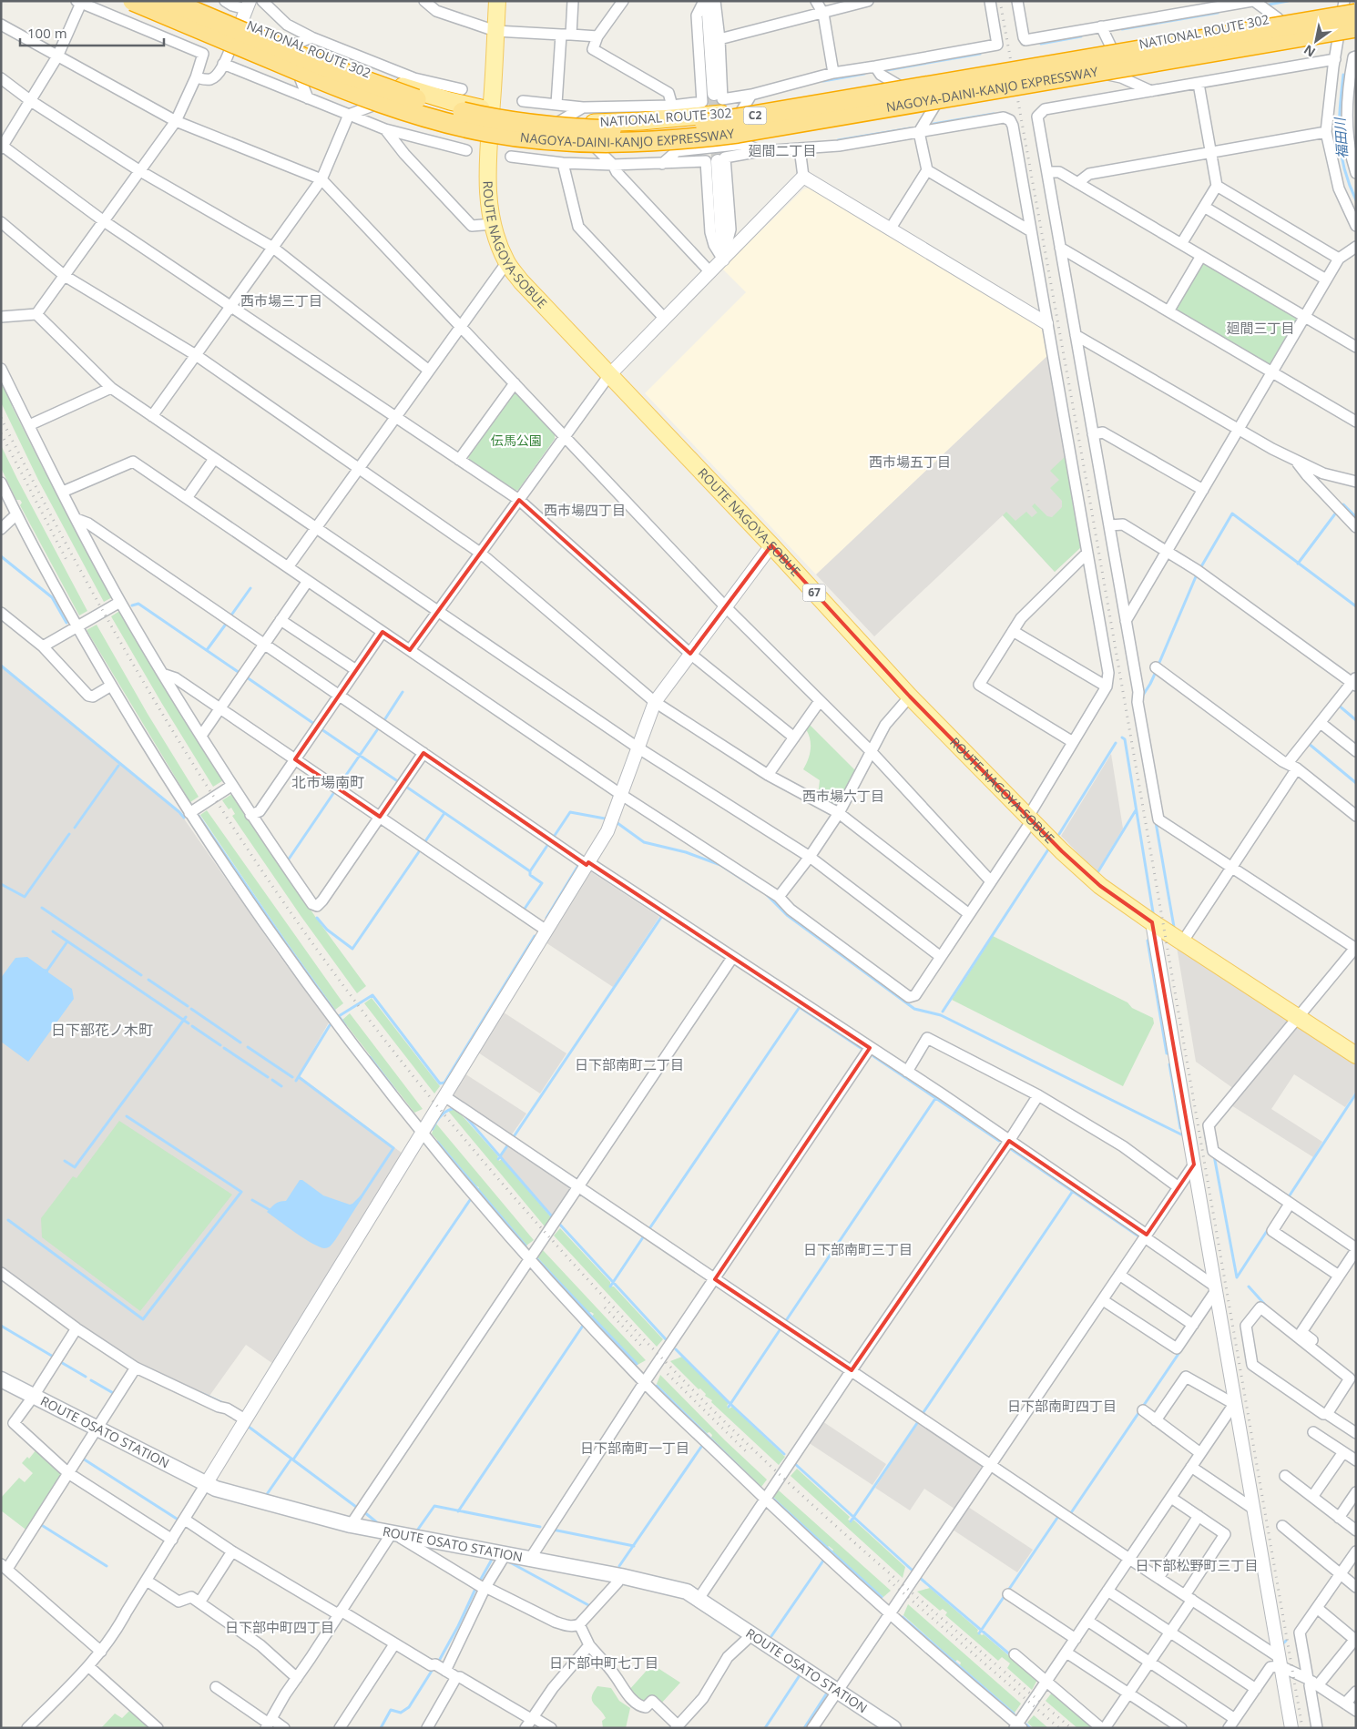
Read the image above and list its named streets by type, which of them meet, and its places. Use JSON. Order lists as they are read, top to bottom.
{
  "streets": {
    "highway": ["NATIONAL ROUTE 302", "NAGOYA-DAINI-KANJO EXPRESSWAY", "C2"],
    "main road": ["ROUTE NAGOYA-SOBUE", "67", "ROUTE OSATO STATION"]
  },
  "crossings": [
    ["NATIONAL ROUTE 302", "NAGOYA-DAINI-KANJO EXPRESSWAY"],
    ["NATIONAL ROUTE 302", "ROUTE NAGOYA-SOBUE"]
  ],
  "districts": [
    "廻間二丁目",
    "西市場三丁目",
    "廻間三丁目",
    "西市場五丁目",
    "西市場四丁目",
    "北市場南町",
    "西市場六丁目",
    "日下部花ノ木町",
    "日下部南町二丁目",
    "日下部南町三丁目",
    "日下部南町四丁目",
    "日下部南町一丁目",
    "日下部松野町三丁目",
    "日下部中町四丁目",
    "日下部中町七丁目"
  ],
  "water": ["福田川"],
  "parks": ["伝馬公園"],
  "scale_bar": "100 m",
  "north": "bottom left"
}
